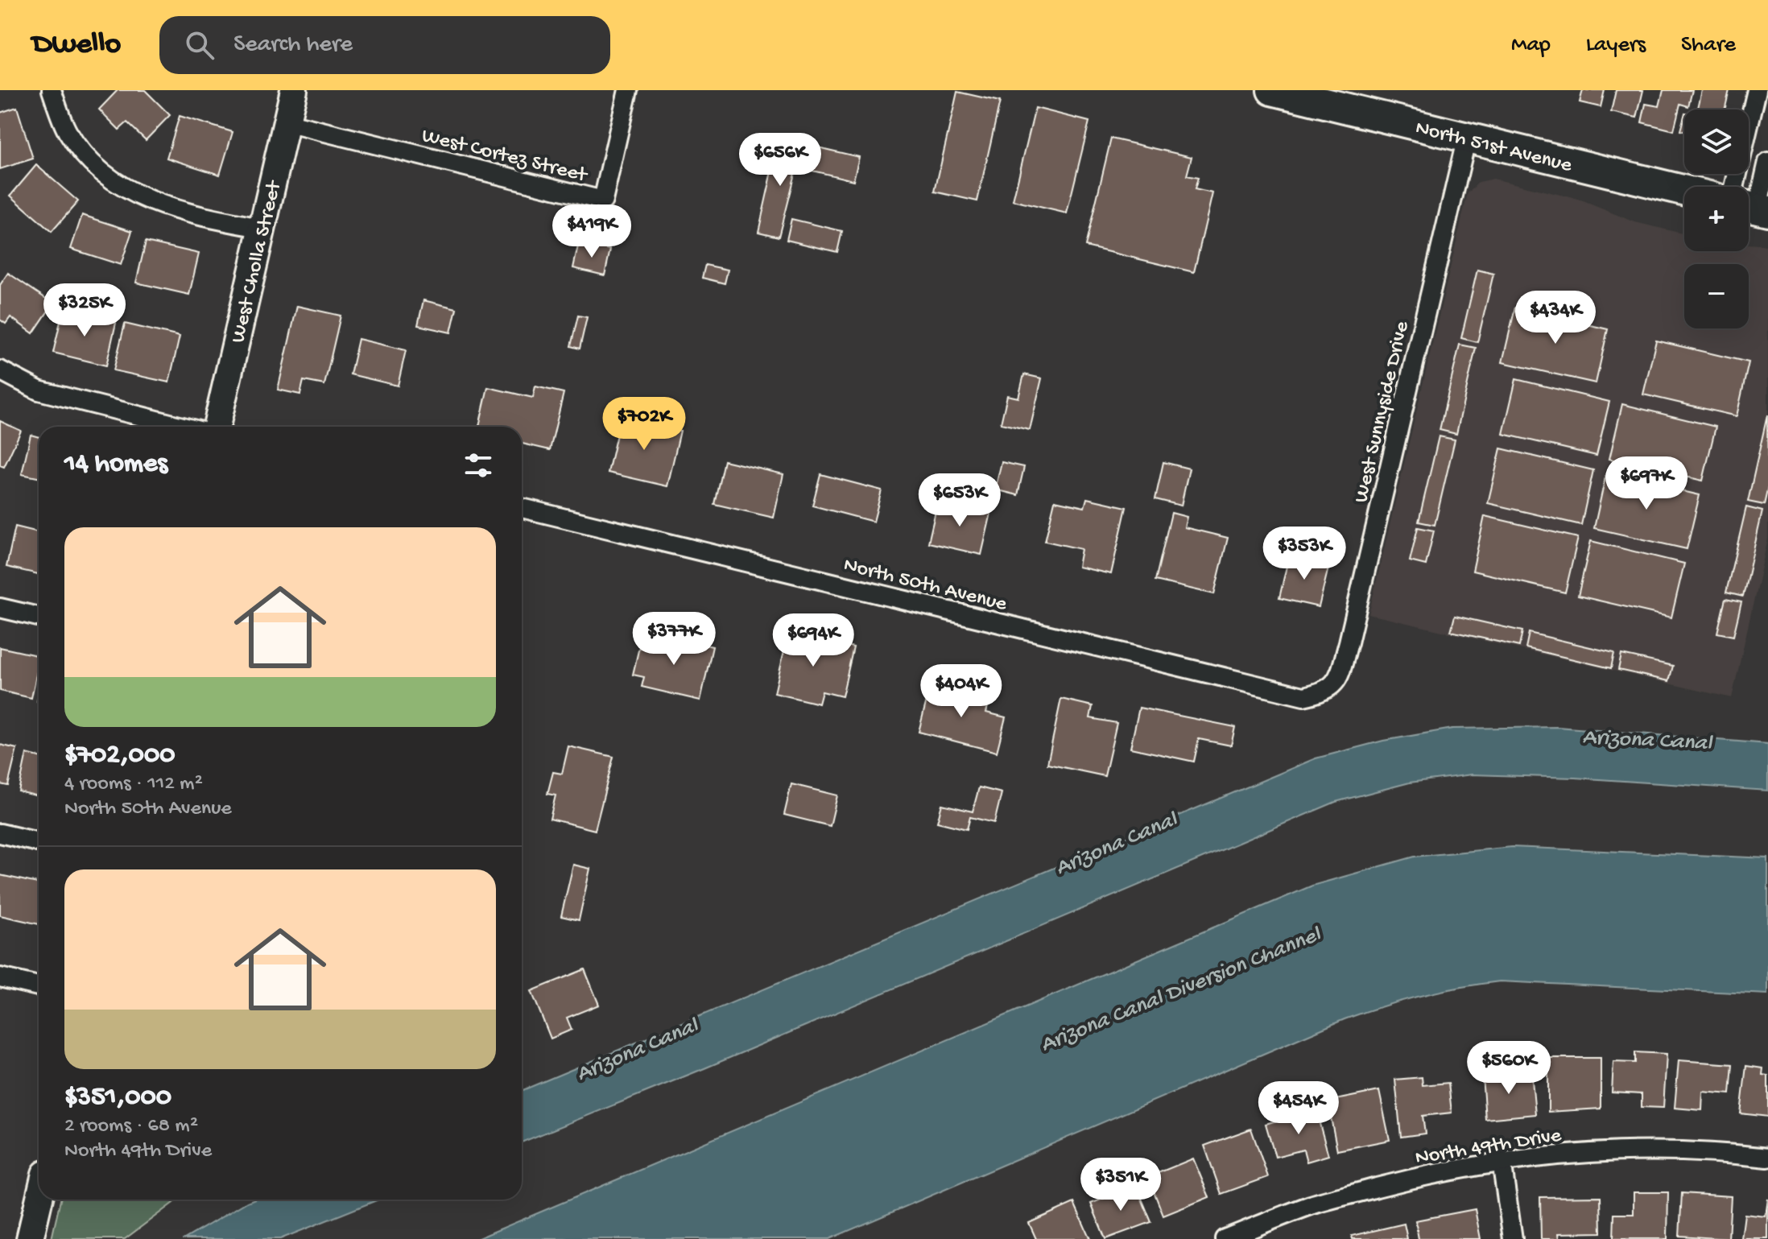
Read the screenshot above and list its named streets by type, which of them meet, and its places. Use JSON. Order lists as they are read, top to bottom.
{
  "streets": {
    "main road": ["North 51st Avenue"],
    "street": [
      "West Cortez Street",
      "West Cholla Street",
      "West Sunnyside Drive",
      "North 50th Avenue",
      "North 49th Drive"
    ]
  },
  "crossings": [
    ["North 51st Avenue", "West Sunnyside Drive"],
    ["West Cortez Street", "West Cholla Street"],
    ["West Sunnyside Drive", "North 50th Avenue"]
  ],
  "water": ["Arizona Canal", "Arizona Canal Diversion Channel"],
  "page": {
    "header": "Dwello",
    "search": "Search here",
    "nav": ["Map", "Layers", "Share"],
    "map_buttons": ["+", "−"],
    "price": [
      "$656K",
      "$419K",
      "$325K",
      "$434K",
      "$702K",
      "$697K",
      "$653K",
      "$353K",
      "$377K",
      "$694K",
      "$404K",
      "$560K",
      "$454K",
      "$351K"
    ],
    "heading": "14 homes",
    "list": [
      {
        "name": "$702,000",
        "note": "4 rooms · 112 m² · North 50th Avenue"
      },
      {
        "name": "$351,000",
        "note": "2 rooms · 68 m² · North 49th Drive"
      }
    ]
  }
}
